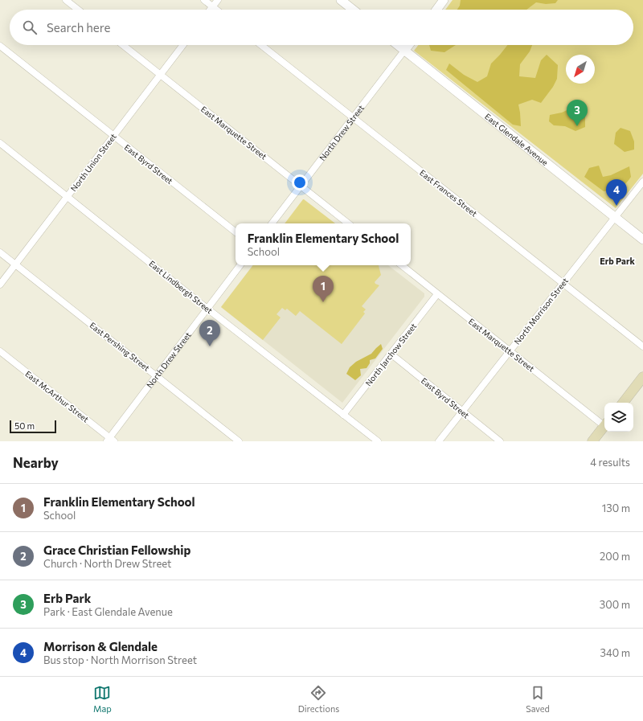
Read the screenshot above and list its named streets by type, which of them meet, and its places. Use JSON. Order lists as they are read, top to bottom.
{
  "streets": {
    "street": [
      "East Marquette Street",
      "North Drew Street",
      "East Glendale Avenue",
      "North Union Street",
      "East Byrd Street",
      "East Frances Street",
      "East Lindbergh Street",
      "North Morrison Street",
      "East Pershing Street",
      "North Jarchow Street",
      "East McArthur Street"
    ]
  },
  "crossings": [
    ["East Marquette Street", "North Drew Street"],
    ["East Marquette Street", "North Union Street"],
    ["East Marquette Street", "North Morrison Street"],
    ["East Marquette Street", "North Jarchow Street"],
    ["North Drew Street", "East Glendale Avenue"],
    ["North Drew Street", "East Frances Street"],
    ["North Drew Street", "East Lindbergh Street"],
    ["North Drew Street", "East Pershing Street"],
    ["North Drew Street", "East McArthur Street"],
    ["East Glendale Avenue", "North Morrison Street"],
    ["North Union Street", "East Byrd Street"],
    ["North Union Street", "East Lindbergh Street"],
    ["North Union Street", "East Pershing Street"],
    ["East Byrd Street", "North Morrison Street"],
    ["East Byrd Street", "North Jarchow Street"],
    ["East Frances Street", "North Morrison Street"],
    ["East Lindbergh Street", "North Jarchow Street"]
  ],
  "districts": ["Erb Park"],
  "scale_bar": "50 m",
  "north": "bottom left",
  "page": {
    "search": "Search here",
    "pins": [
      "3",
      "4",
      "1",
      "2"
    ],
    "popup": ["Franklin Elementary School", "School"],
    "scale": "50 m",
    "heading": ["Nearby", "4 results"],
    "list": [
      {
        "mark": "1",
        "name": "Franklin Elementary School",
        "note": "School",
        "value": "130 m"
      },
      {
        "mark": "2",
        "name": "Grace Christian Fellowship",
        "note": "Church · North Drew Street",
        "value": "200 m"
      },
      {
        "mark": "3",
        "name": "Erb Park",
        "note": "Park · East Glendale Avenue",
        "value": "300 m"
      },
      {
        "mark": "4",
        "name": "Morrison & Glendale",
        "note": "Bus stop · North Morrison Street",
        "value": "340 m"
      }
    ],
    "nav": ["Map", "Directions", "Saved"]
  }
}
